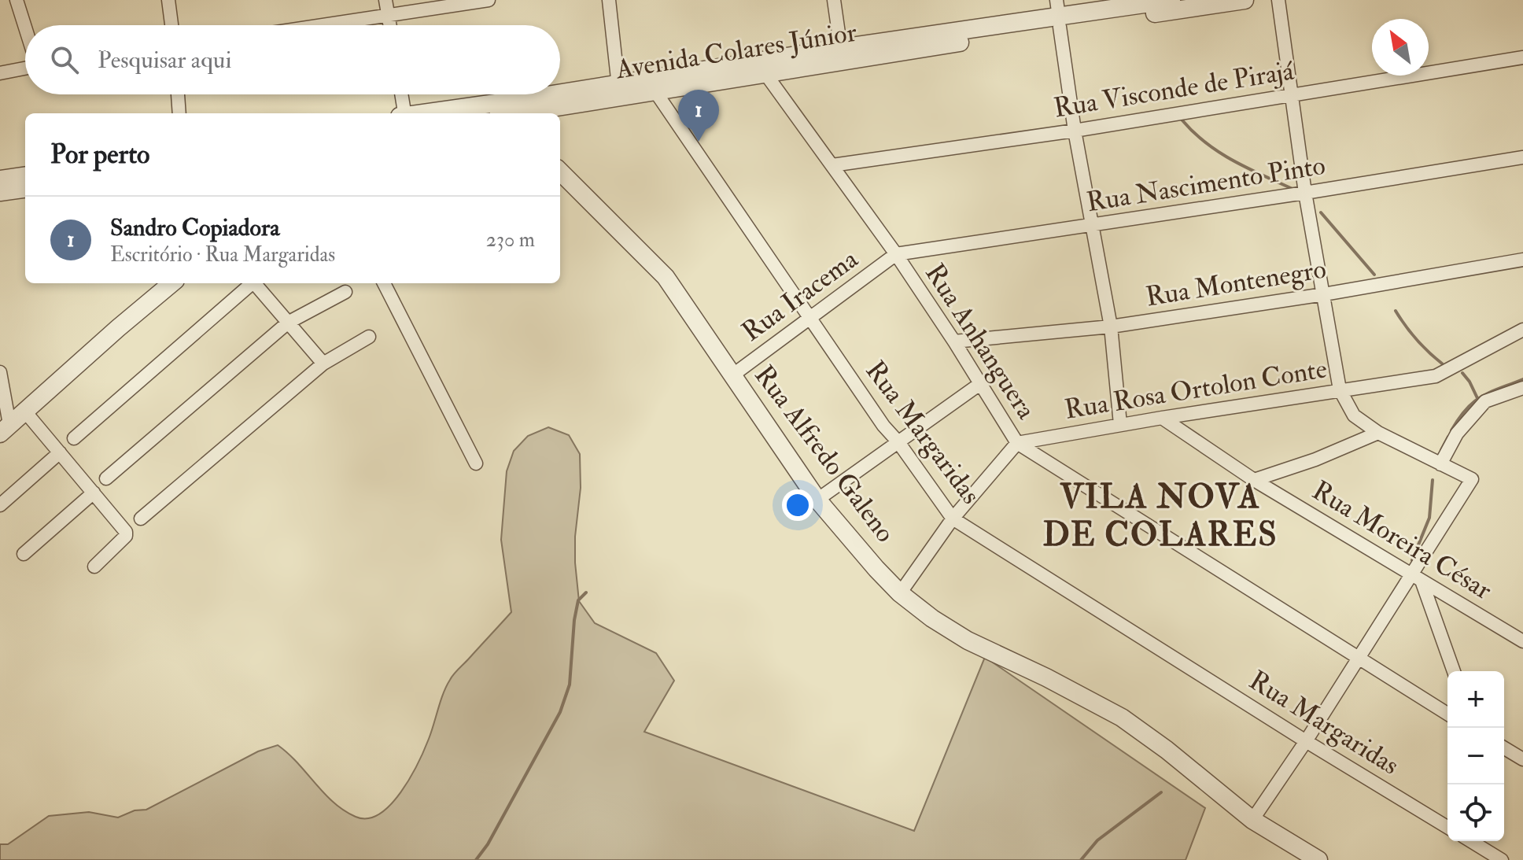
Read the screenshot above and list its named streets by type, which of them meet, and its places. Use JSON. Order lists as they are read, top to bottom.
{
  "streets": {
    "street": [
      "Avenida Colares Júnior",
      "Rua Visconde de Pirajá",
      "Rua Nascimento Pinto",
      "Rua Montenegro",
      "Rua Iracema",
      "Rua Anhanguera",
      "Rua Rosa Ortolon Conte",
      "Rua Margaridas",
      "Rua Alfredo Galeno",
      "Rua Moreira César"
    ]
  },
  "crossings": [
    ["Avenida Colares Júnior", "Rua Anhanguera"],
    ["Avenida Colares Júnior", "Rua Margaridas"],
    ["Rua Visconde de Pirajá", "Rua Anhanguera"],
    ["Rua Nascimento Pinto", "Rua Iracema"],
    ["Rua Nascimento Pinto", "Rua Anhanguera"],
    ["Rua Montenegro", "Rua Anhanguera"],
    ["Rua Iracema", "Rua Anhanguera"],
    ["Rua Iracema", "Rua Margaridas"],
    ["Rua Iracema", "Rua Alfredo Galeno"],
    ["Rua Anhanguera", "Rua Rosa Ortolon Conte"],
    ["Rua Rosa Ortolon Conte", "Rua Moreira César"]
  ],
  "districts": ["VILA NOVA DE COLARES"],
  "north": "top left",
  "page": {
    "search": "Pesquisar aqui",
    "pins": "1",
    "heading": "Por perto",
    "list": [
      {
        "mark": "1",
        "name": "Sandro Copiadora",
        "note": "Escritório · Rua Margaridas",
        "value": "230 m"
      }
    ],
    "map_buttons": ["+", "−"]
  }
}
